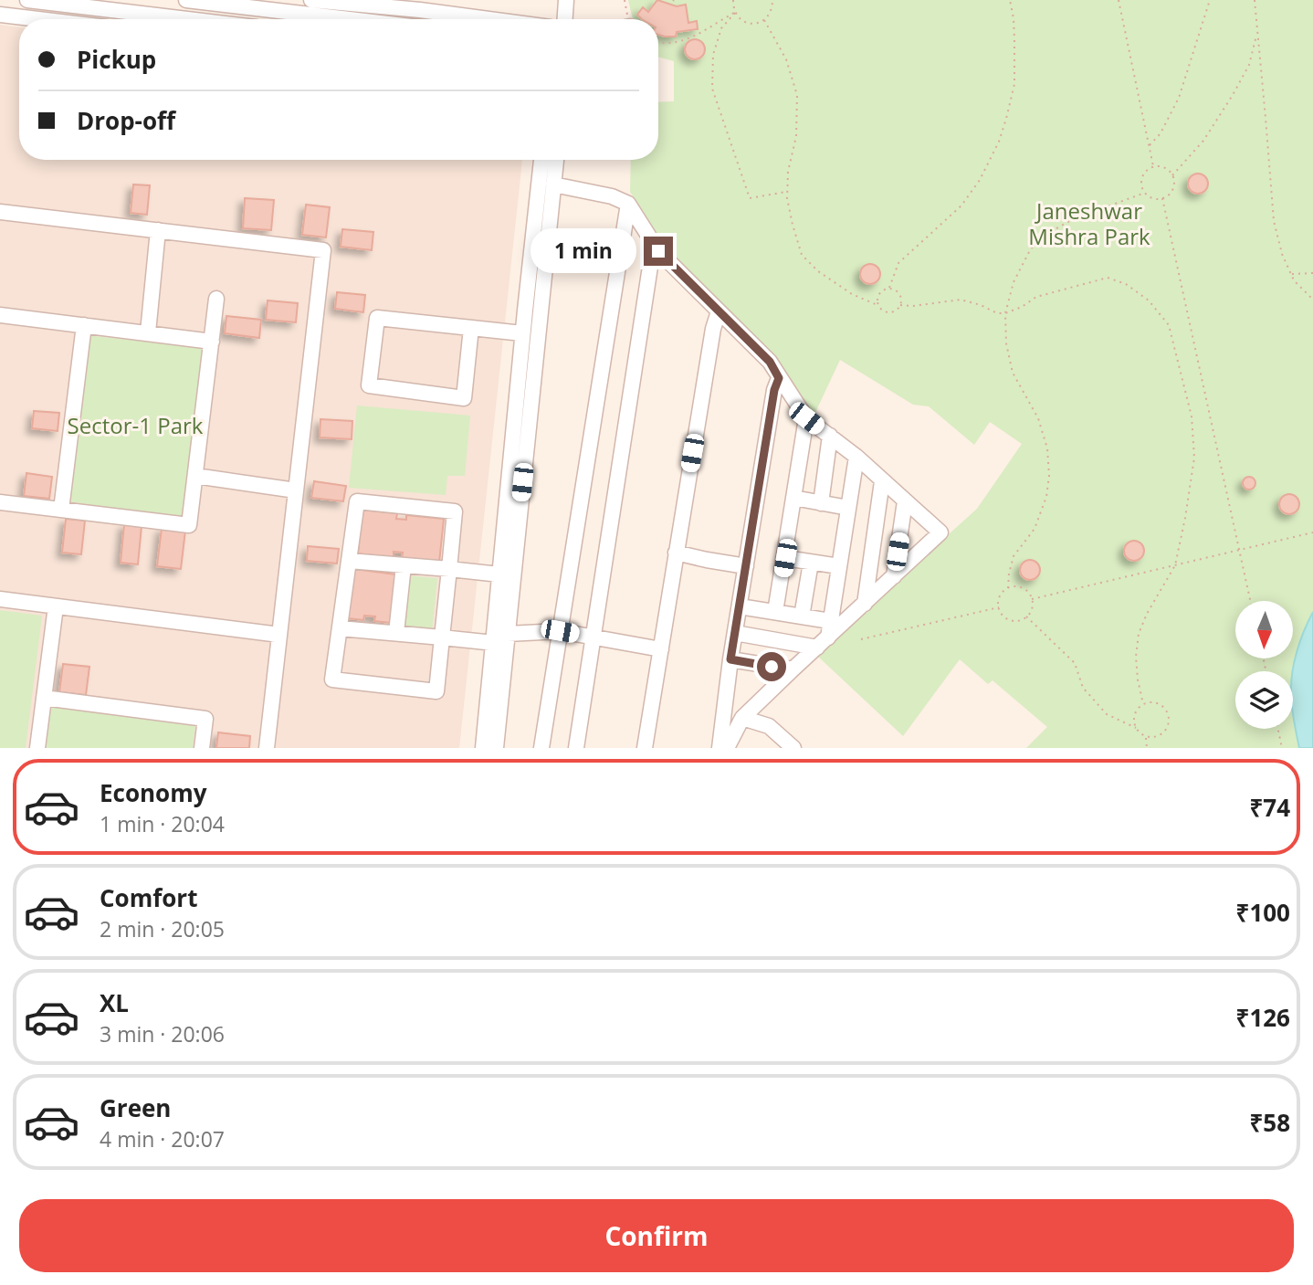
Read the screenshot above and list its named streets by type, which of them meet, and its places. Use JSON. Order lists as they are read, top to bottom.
{
  "parks": ["Janeshwar Mishra Park", "Sector-1 Park"],
  "north": "bottom",
  "page": {
    "banner": ["Pickup", "Drop-off"],
    "bubble": "1 min",
    "list": [
      {
        "name": "Economy",
        "note": "1 min · 20:04",
        "value": "₹74"
      },
      {
        "name": "Comfort",
        "note": "2 min · 20:05",
        "value": "₹100"
      },
      {
        "name": "XL",
        "note": "3 min · 20:06",
        "value": "₹126"
      },
      {
        "name": "Green",
        "note": "4 min · 20:07",
        "value": "₹58"
      }
    ],
    "buttons": "Confirm"
  }
}
